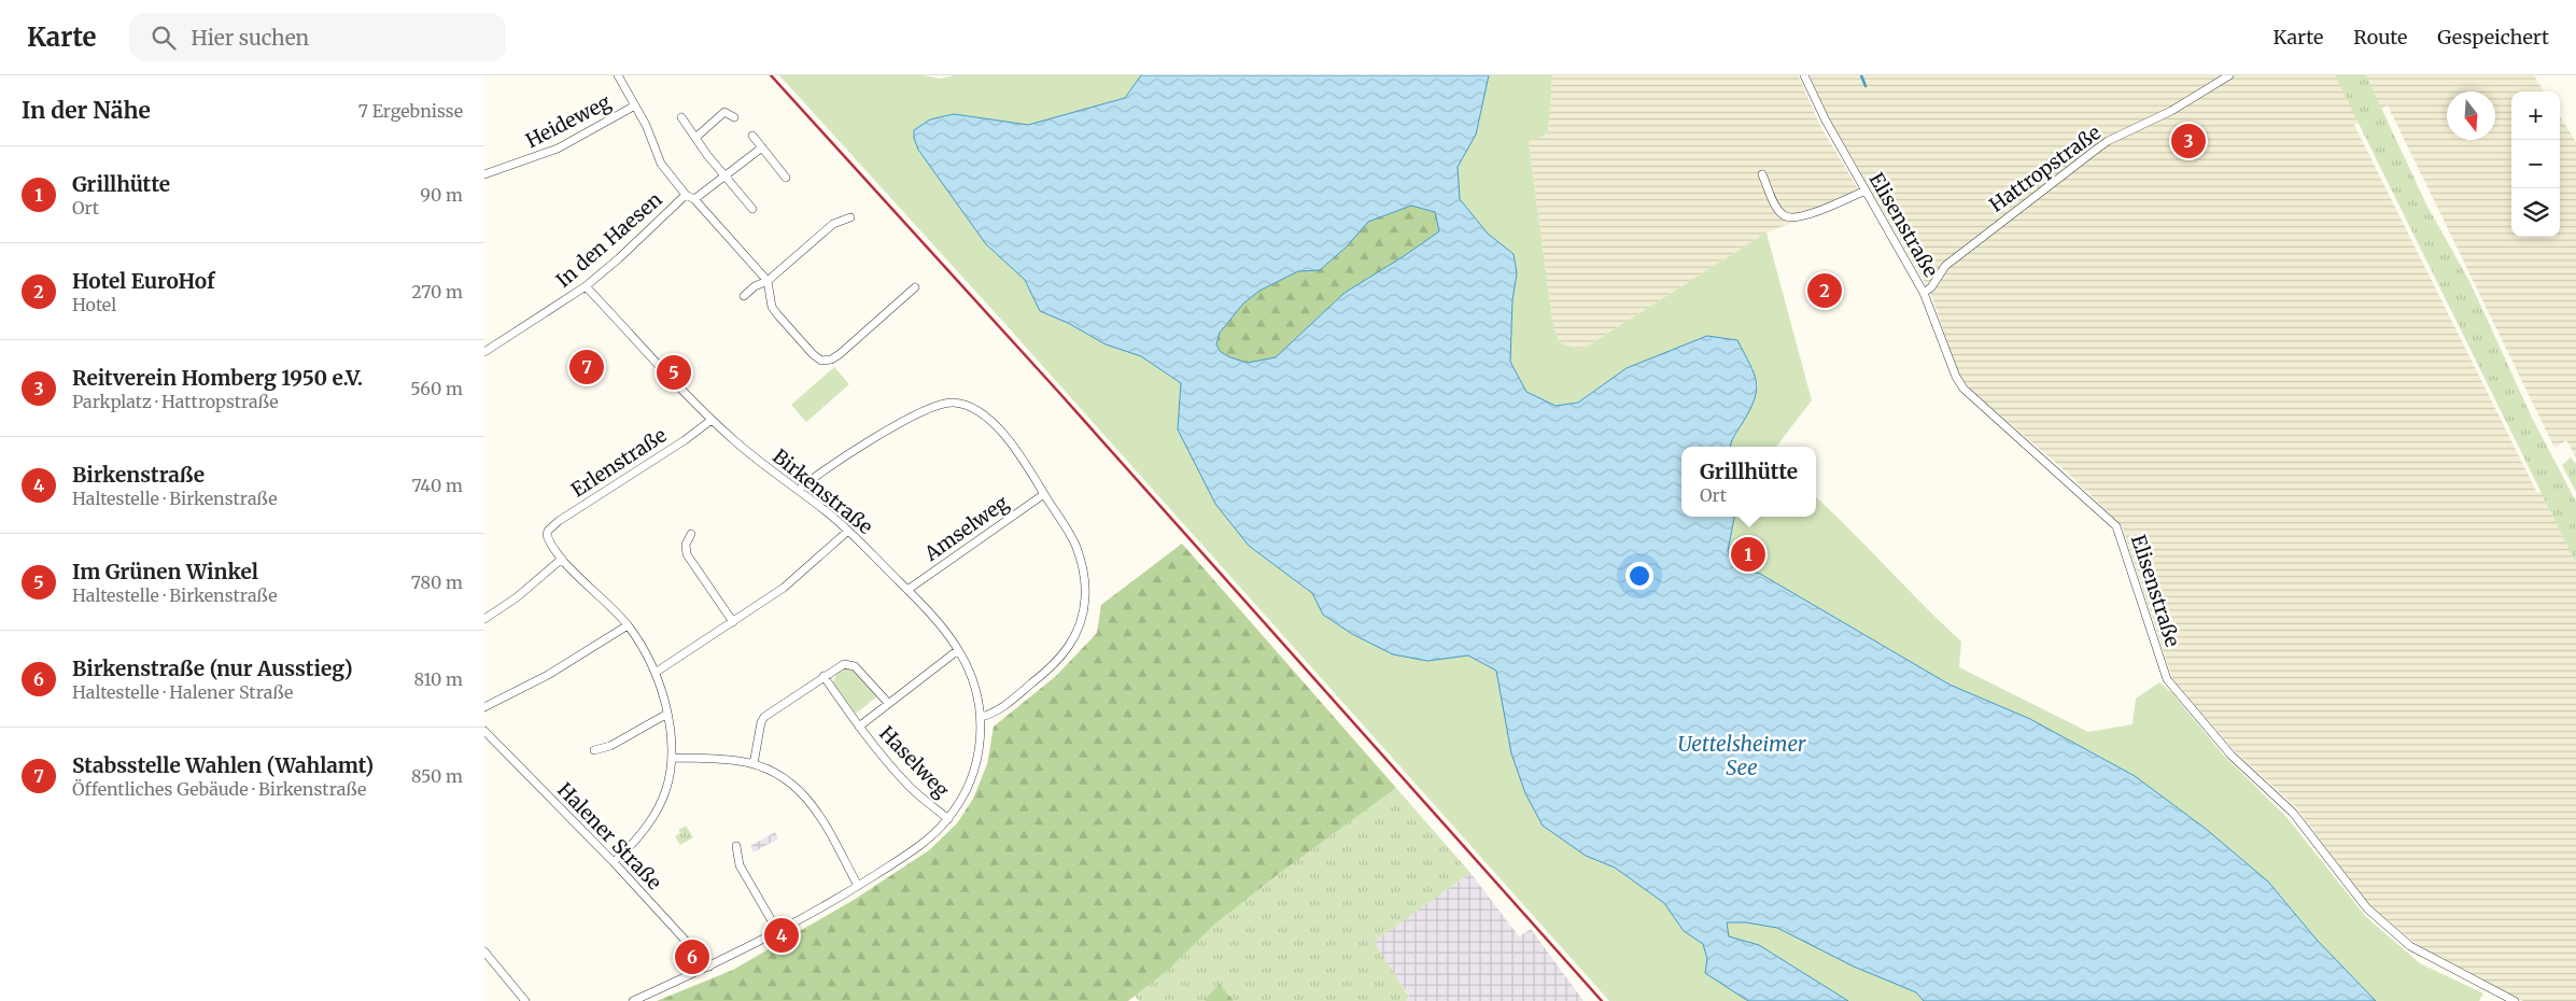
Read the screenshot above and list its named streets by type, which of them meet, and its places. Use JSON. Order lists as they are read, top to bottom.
{
  "streets": {
    "street": [
      "Heideweg",
      "Hattropstraße",
      "Elisenstraße",
      "In den Haesen",
      "Erlenstraße",
      "Birkenstraße",
      "Amselweg",
      "Haselweg",
      "Halener Straße"
    ]
  },
  "crossings": [
    ["Hattropstraße", "Elisenstraße"],
    ["In den Haesen", "Birkenstraße"],
    ["Erlenstraße", "Birkenstraße"],
    ["Birkenstraße", "Amselweg"],
    ["Birkenstraße", "Haselweg"],
    ["Birkenstraße", "Halener Straße"]
  ],
  "water": ["Uettelsheimer See"],
  "north": "bottom",
  "page": {
    "header": "Karte",
    "search": "Hier suchen",
    "nav": ["Karte", "Route", "Gespeichert"],
    "heading": ["In der Nähe", "7 Ergebnisse"],
    "map_buttons": ["+", "−"],
    "pins": [
      "3",
      "2",
      "7",
      "5",
      "1",
      "4",
      "6"
    ],
    "list": [
      {
        "mark": "1",
        "name": "Grillhütte",
        "note": "Ort",
        "value": "90 m"
      },
      {
        "mark": "2",
        "name": "Hotel EuroHof",
        "note": "Hotel",
        "value": "270 m"
      },
      {
        "mark": "3",
        "name": "Reitverein Homberg 1950 e.V.",
        "note": "Parkplatz · Hattropstraße",
        "value": "560 m"
      },
      {
        "mark": "4",
        "name": "Birkenstraße",
        "note": "Haltestelle · Birkenstraße",
        "value": "740 m"
      },
      {
        "mark": "5",
        "name": "Im Grünen Winkel",
        "note": "Haltestelle · Birkenstraße",
        "value": "780 m"
      },
      {
        "mark": "6",
        "name": "Birkenstraße (nur Ausstieg)",
        "note": "Haltestelle · Halener Straße",
        "value": "810 m"
      },
      {
        "mark": "7",
        "name": "Stabsstelle Wahlen (Wahlamt)",
        "note": "Öffentliches Gebäude · Birkenstraße",
        "value": "850 m"
      }
    ],
    "popup": ["Grillhütte", "Ort"]
  }
}
